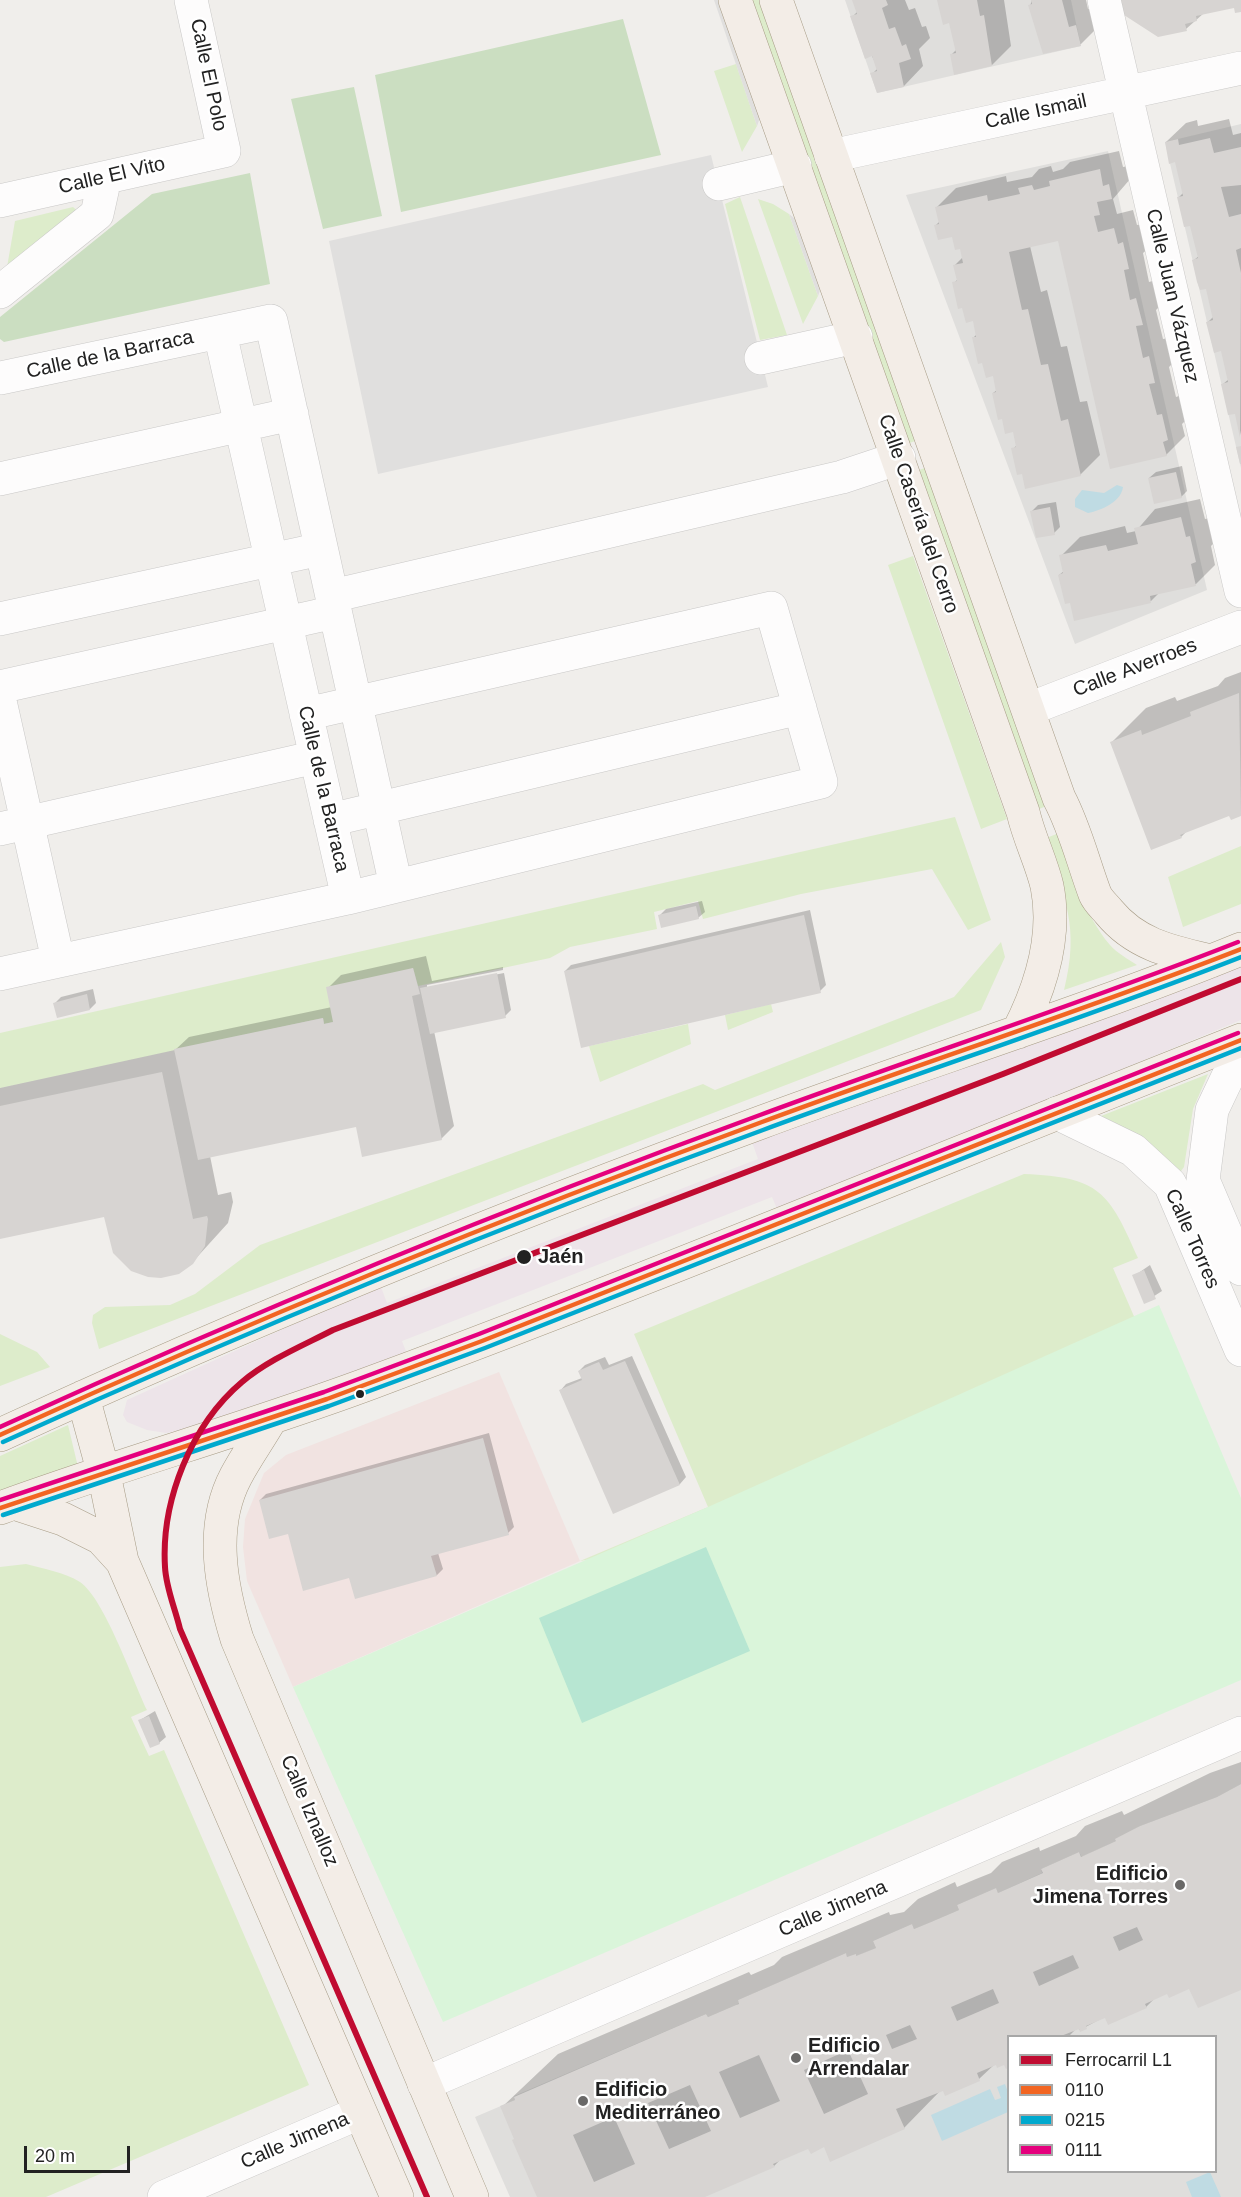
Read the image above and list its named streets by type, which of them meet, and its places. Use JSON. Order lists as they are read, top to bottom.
{
  "streets": {
    "main road": ["Calle Casería del Cerro", "Calle Iznalloz"],
    "street": [
      "Calle El Polo",
      "Calle Ismail",
      "Calle El Vito",
      "Calle Juan Vázquez",
      "Calle de la Barraca",
      "Calle Averroes",
      "Calle Torres",
      "Calle Jimena"
    ]
  },
  "crossings": [
    ["Calle El Polo", "Calle El Vito"],
    ["Calle Ismail", "Calle Juan Vázquez"],
    ["Calle Ismail", "Calle Casería del Cerro"],
    ["Calle Casería del Cerro", "Calle Averroes"],
    ["Calle Iznalloz", "Calle Jimena"]
  ],
  "places": [
    "Jaén",
    "Edificio Jimena Torres",
    "Edificio Arrendalar",
    "Edificio Mediterráneo"
  ],
  "lines": [
    "transit line 0111",
    "transit line 0110",
    "transit line 0215",
    "rail line L1"
  ],
  "legend": [
    "Ferrocarril L1",
    "0110",
    "0215",
    "0111"
  ],
  "scale_bar": "20 m"
}
